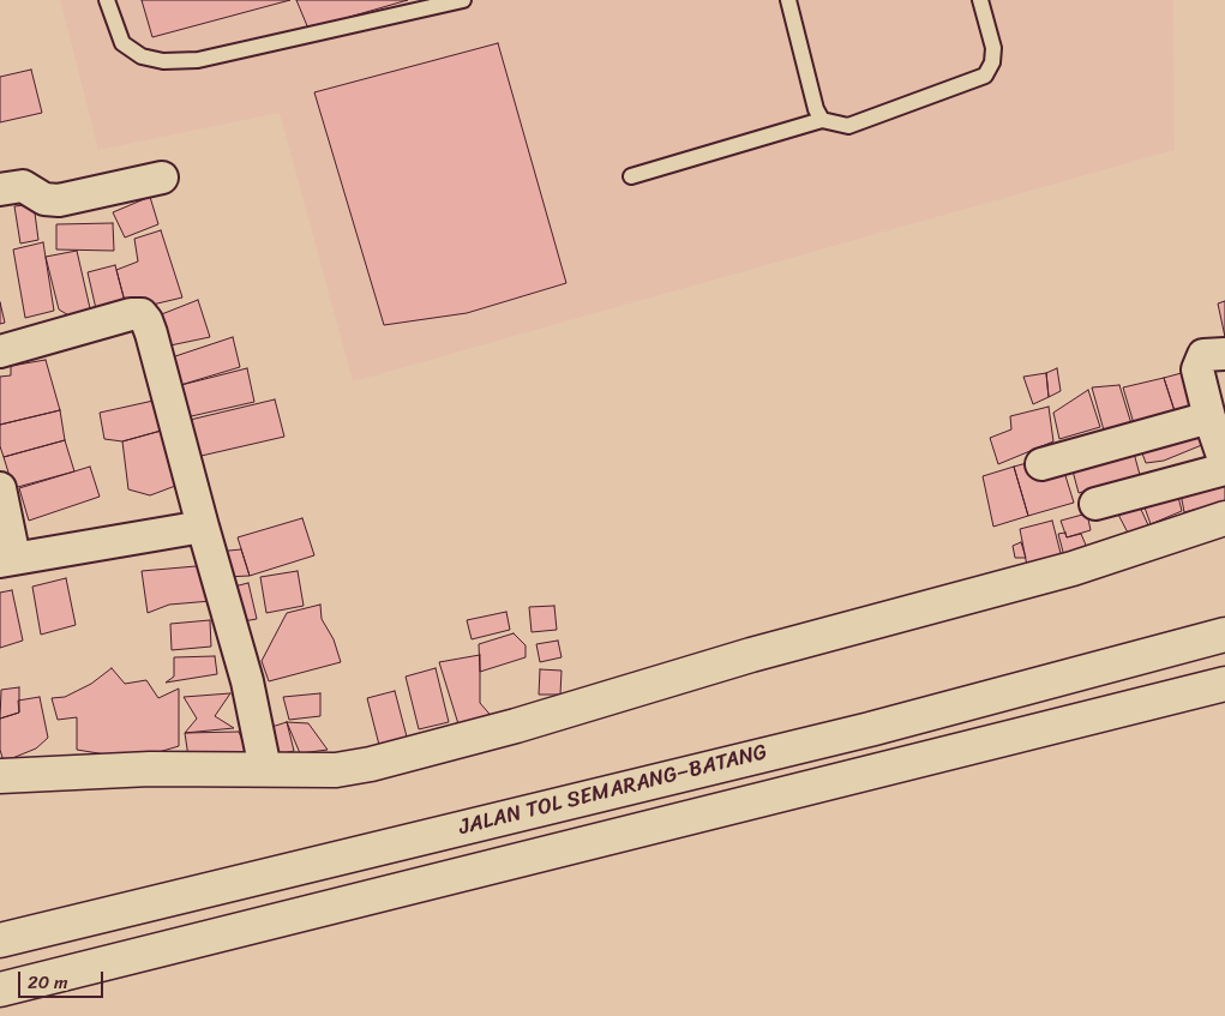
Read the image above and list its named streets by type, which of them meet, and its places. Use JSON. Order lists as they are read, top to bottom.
{
  "streets": {
    "main road": ["JALAN TOL SEMARANG–BATANG"]
  },
  "scale_bar": "20 m"
}
